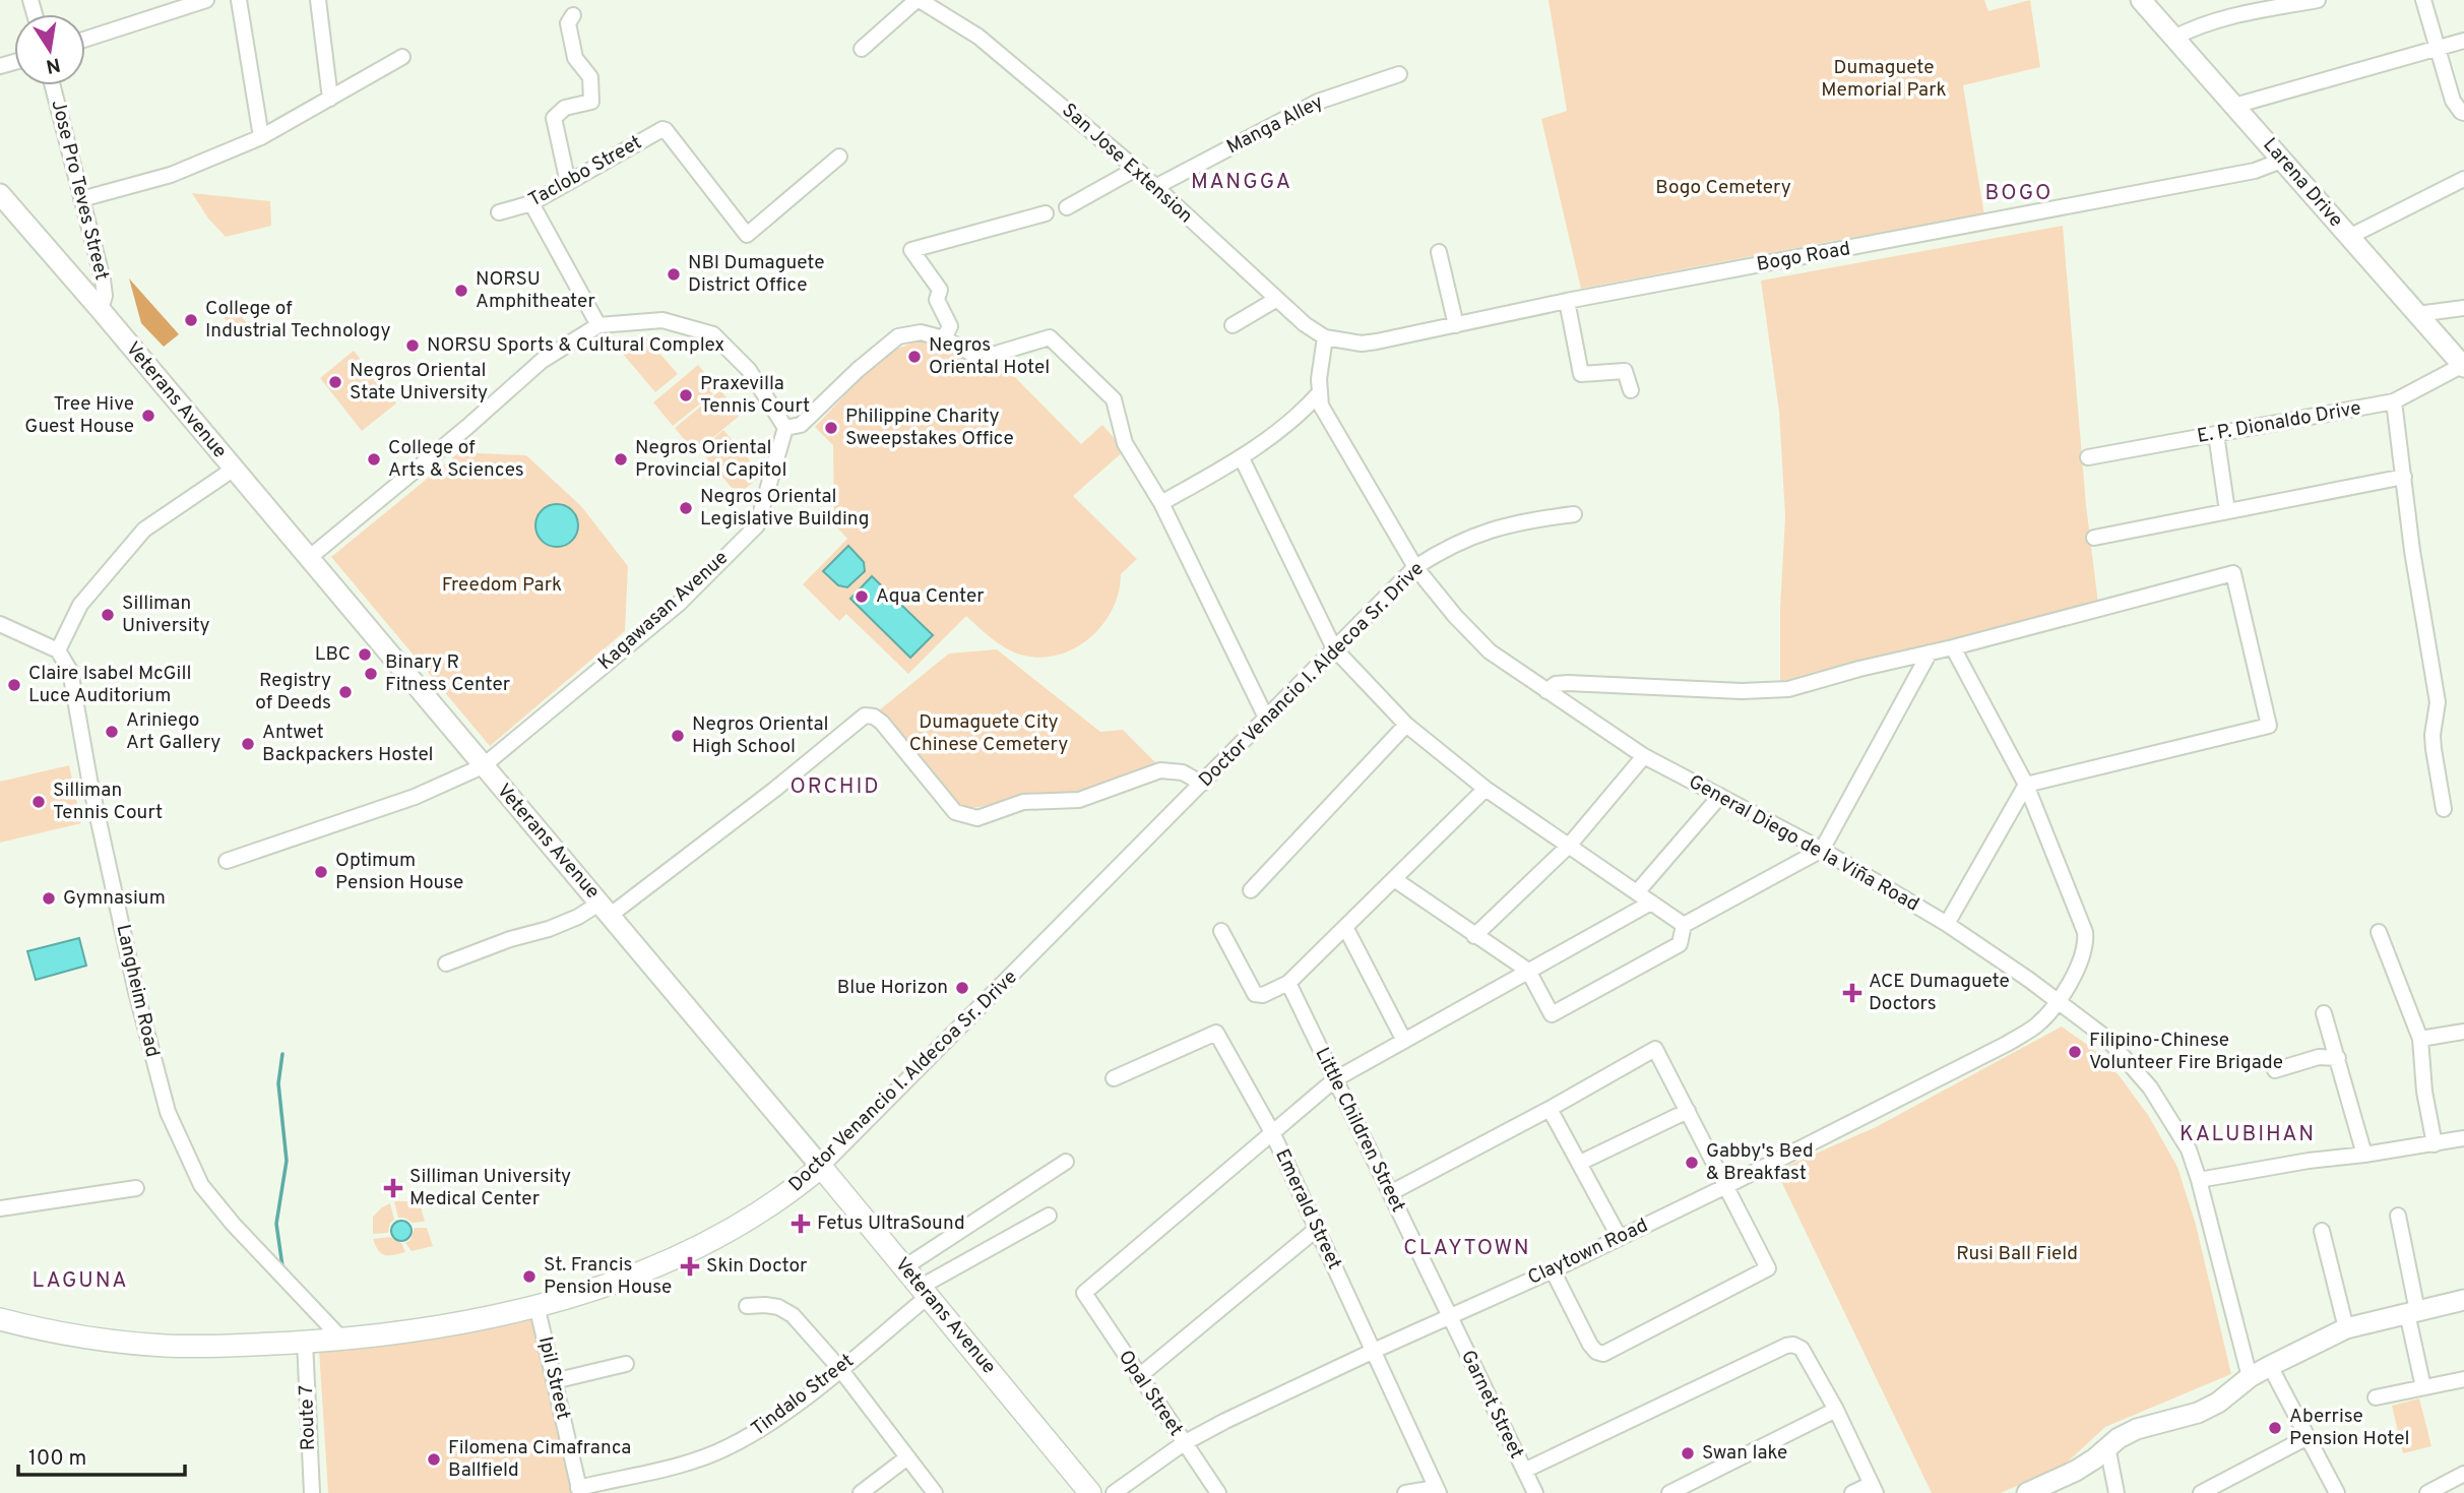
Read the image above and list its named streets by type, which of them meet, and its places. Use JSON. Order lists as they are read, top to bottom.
{
  "streets": {
    "highway": ["Veterans Avenue", "Doctor Venancio I. Aldecoa Sr. Drive"],
    "main road": ["Larena Drive"],
    "street": [
      "Manga Alley",
      "San Jose Extension",
      "Taclobo Street",
      "Jose Pro Teves Street",
      "Bogo Road",
      "E. P. Dionaldo Drive",
      "Kagawasan Avenue",
      "General Diego de la Viña Road",
      "Langheim Road",
      "Little Children Street",
      "Emerald Street",
      "Claytown Road",
      "Ipil Street",
      "Opal Street",
      "Tindalo Street",
      "Garnet Street",
      "Route 7"
    ]
  },
  "crossings": [
    ["Manga Alley", "San Jose Extension"],
    ["San Jose Extension", "Bogo Road"],
    ["San Jose Extension", "General Diego de la Viña Road"],
    ["Larena Drive", "Bogo Road"],
    ["Larena Drive", "E. P. Dionaldo Drive"],
    ["Jose Pro Teves Street", "Veterans Avenue"],
    ["Bogo Road", "General Diego de la Viña Road"],
    ["Veterans Avenue", "Kagawasan Avenue"],
    ["Veterans Avenue", "Doctor Venancio I. Aldecoa Sr. Drive"],
    ["Veterans Avenue", "Tindalo Street"],
    ["Doctor Venancio I. Aldecoa Sr. Drive", "General Diego de la Viña Road"],
    ["Doctor Venancio I. Aldecoa Sr. Drive", "Langheim Road"],
    ["Doctor Venancio I. Aldecoa Sr. Drive", "Ipil Street"],
    ["Doctor Venancio I. Aldecoa Sr. Drive", "Route 7"],
    ["General Diego de la Viña Road", "Claytown Road"],
    ["Little Children Street", "Claytown Road"],
    ["Little Children Street", "Garnet Street"],
    ["Emerald Street", "Claytown Road"],
    ["Emerald Street", "Opal Street"],
    ["Claytown Road", "Opal Street"],
    ["Claytown Road", "Garnet Street"],
    ["Ipil Street", "Tindalo Street"]
  ],
  "districts": [
    "MANGGA",
    "BOGO",
    "ORCHID",
    "KALUBIHAN",
    "CLAYTOWN",
    "LAGUNA"
  ],
  "parks": [
    "Dumaguete Memorial Park",
    "Bogo Cemetery",
    "Freedom Park",
    "Dumaguete City Chinese Cemetery",
    "Rusi Ball Field"
  ],
  "places": {
    "other": [
      "NBI Dumaguete District Office",
      "NORSU Amphitheater",
      "College of Industrial Technology",
      "NORSU Sports & Cultural Complex",
      "Negros Oriental Hotel",
      "Negros Oriental State University",
      "Praxevilla Tennis Court",
      "Tree Hive Guest House",
      "Philippine Charity Sweepstakes Office",
      "College of Arts & Sciences",
      "Negros Oriental Provincial Capitol",
      "Negros Oriental Legislative Building",
      "Aqua Center",
      "Silliman University",
      "LBC",
      "Binary R Fitness Center",
      "Claire Isabel McGill Luce Auditorium",
      "Registry of Deeds",
      "Ariniego Art Gallery",
      "Negros Oriental High School",
      "Antwet Backpackers Hostel",
      "Silliman Tennis Court",
      "Optimum Pension House",
      "Gymnasium",
      "Blue Horizon",
      "Filipino-Chinese Volunteer Fire Brigade",
      "Gabby's Bed & Breakfast",
      "St. Francis Pension House",
      "Aberrise Pension Hotel",
      "Swan lake",
      "Filomena Cimafranca Ballfield"
    ],
    "health": [
      "ACE Dumaguete Doctors",
      "Silliman University Medical Center",
      "Fetus UltraSound",
      "Skin Doctor"
    ]
  },
  "scale_bar": "100 m",
  "north": "bottom"
}
